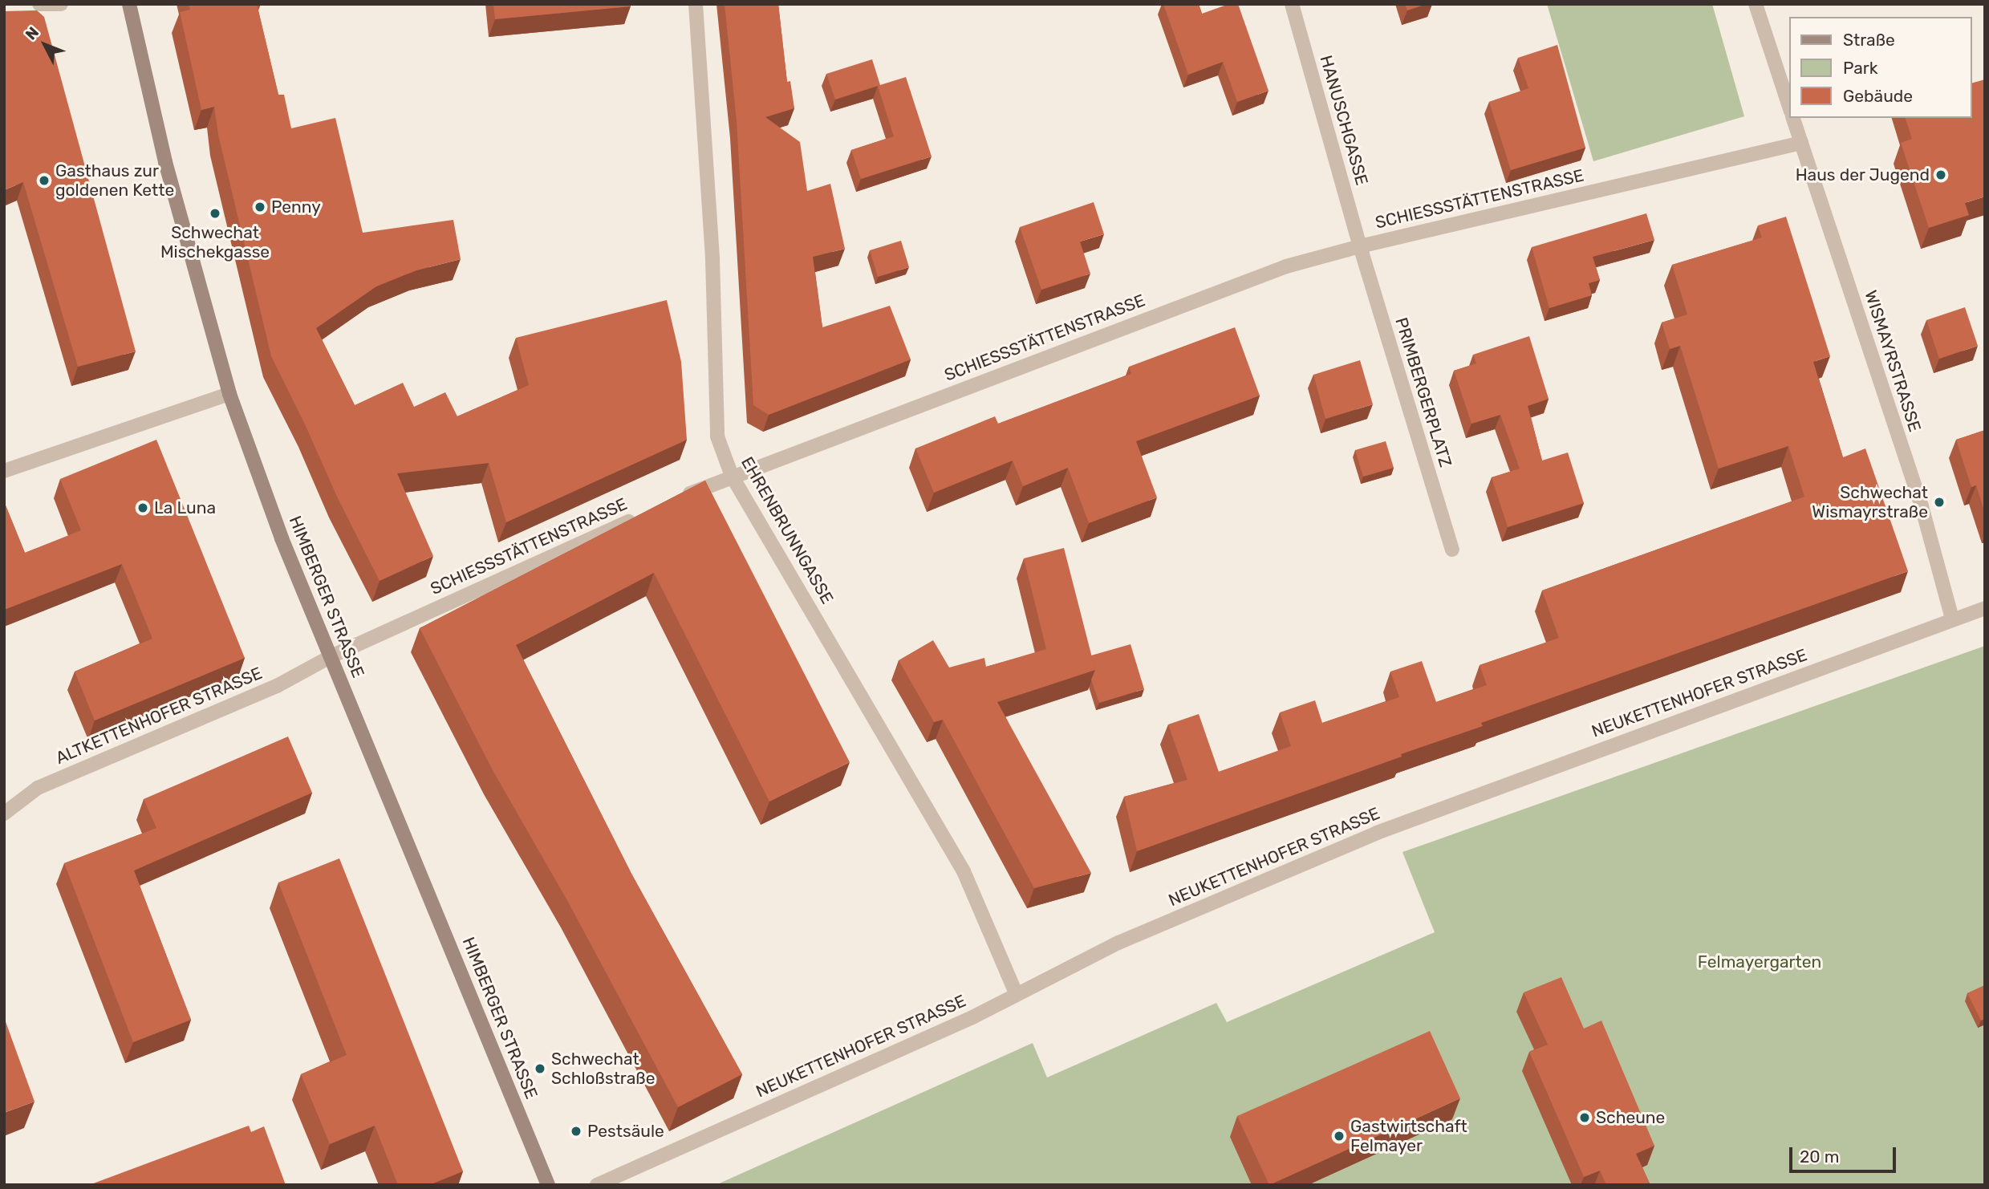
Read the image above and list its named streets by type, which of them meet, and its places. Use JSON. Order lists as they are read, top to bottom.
{
  "streets": {
    "main road": ["HIMBERGER STRASSE"],
    "street": [
      "HANUSCHGASSE",
      "SCHIESSSTÄTTENSTRASSE",
      "WISMAYRSTRASSE",
      "PRIMBERGERPLATZ",
      "EHRENBRUNNGASSE",
      "NEUKETTENHOFER STRASSE",
      "ALTKETTENHOFER STRASSE"
    ]
  },
  "crossings": [
    ["HANUSCHGASSE", "SCHIESSSTÄTTENSTRASSE"],
    ["HANUSCHGASSE", "PRIMBERGERPLATZ"],
    ["SCHIESSSTÄTTENSTRASSE", "WISMAYRSTRASSE"],
    ["SCHIESSSTÄTTENSTRASSE", "PRIMBERGERPLATZ"],
    ["SCHIESSSTÄTTENSTRASSE", "EHRENBRUNNGASSE"],
    ["SCHIESSSTÄTTENSTRASSE", "HIMBERGER STRASSE"],
    ["SCHIESSSTÄTTENSTRASSE", "ALTKETTENHOFER STRASSE"],
    ["WISMAYRSTRASSE", "NEUKETTENHOFER STRASSE"],
    ["EHRENBRUNNGASSE", "NEUKETTENHOFER STRASSE"],
    ["HIMBERGER STRASSE", "ALTKETTENHOFER STRASSE"]
  ],
  "parks": ["Felmayergarten"],
  "places": [
    "Haus der Jugend",
    "Gasthaus zur goldenen Kette",
    "Penny",
    "Schwechat Mischekgasse",
    "Schwechat Wismayrstraße",
    "La Luna",
    "Schwechat Schloßstraße",
    "Scheune",
    "Pestsäule",
    "Gastwirtschaft Felmayer"
  ],
  "legend": ["Straße", "Park", "Gebäude"],
  "scale_bar": "20 m",
  "north": "top left"
}
